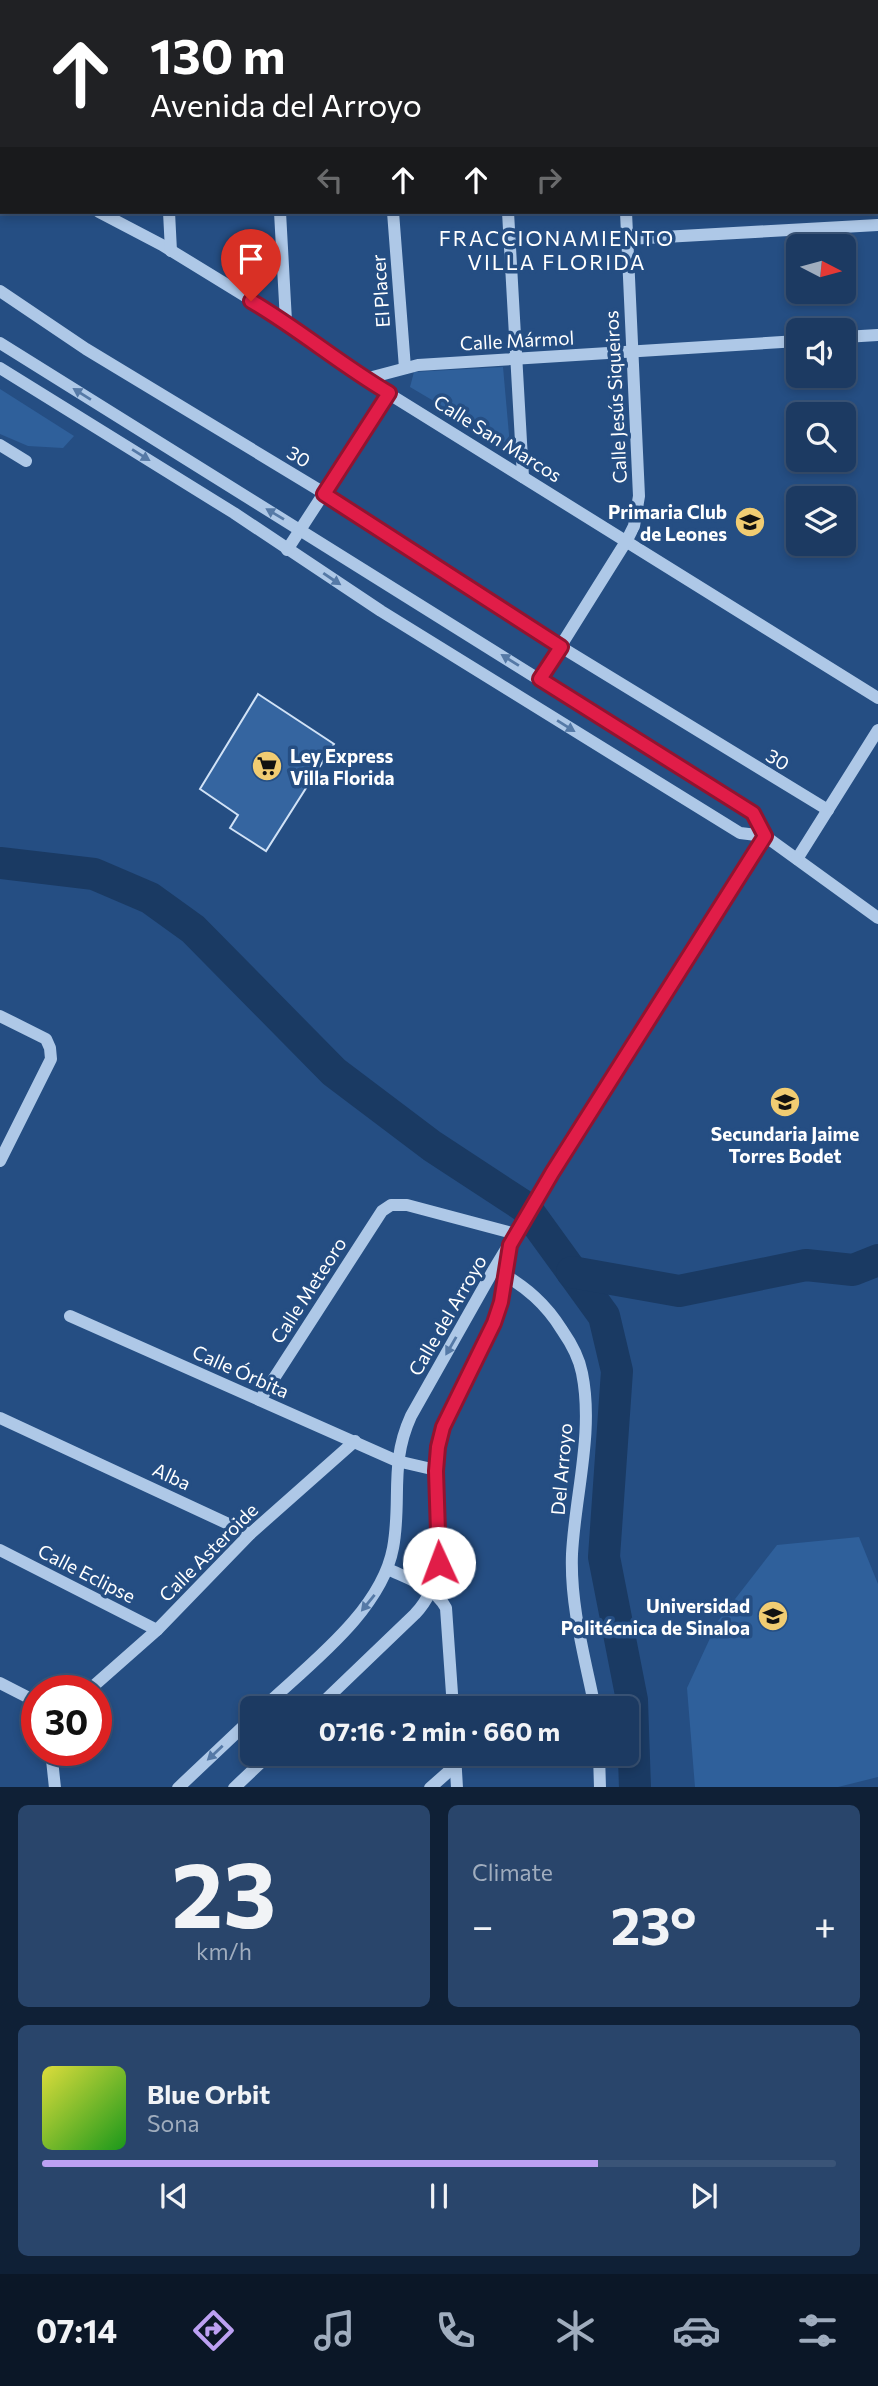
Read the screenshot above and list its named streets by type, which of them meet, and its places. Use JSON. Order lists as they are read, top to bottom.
{
  "streets": {
    "street": [
      "El Placer",
      "Calle Mármol",
      "Calle Jesús Siqueiros",
      "Calle San Marcos",
      "30",
      "Calle Meteoro",
      "Calle del Arroyo",
      "Calle Órbita",
      "Del Arroyo",
      "Alba",
      "Calle Asteroide",
      "Calle Eclipse"
    ]
  },
  "crossings": [
    ["El Placer", "Calle Mármol"],
    ["Calle Mármol", "Calle Jesús Siqueiros"],
    ["Calle Mármol", "Calle San Marcos"],
    ["Calle Jesús Siqueiros", "Calle San Marcos"],
    ["Calle Jesús Siqueiros", "30"],
    ["Calle Meteoro", "Calle del Arroyo"],
    ["Calle Meteoro", "Calle Órbita"],
    ["Calle del Arroyo", "Calle Órbita"],
    ["Calle del Arroyo", "Del Arroyo"],
    ["Calle Órbita", "Calle Asteroide"],
    ["Alba", "Calle Asteroide"],
    ["Calle Asteroide", "Calle Eclipse"]
  ],
  "districts": ["FRACCIONAMIENTO VILLA FLORIDA"],
  "places": {
    "school or university": ["Primaria Club de Leones", "Secundaria Jaime Torres Bodet", "Universidad Politécnica de Sinaloa"],
    "supermarket": ["Ley Express Villa Florida"]
  },
  "north": "right",
  "page": {
    "turn": ["130 m", "Avenida del Arroyo"],
    "limit": "30",
    "trip": "07:16 · 2 min · 660 m",
    "tile": [
      ["23", "km/h"],
      "Climate"
    ],
    "heat": ["−", "23°", "+"],
    "song": ["Blue Orbit", "Sona"],
    "tabs": "07:14"
  }
}
